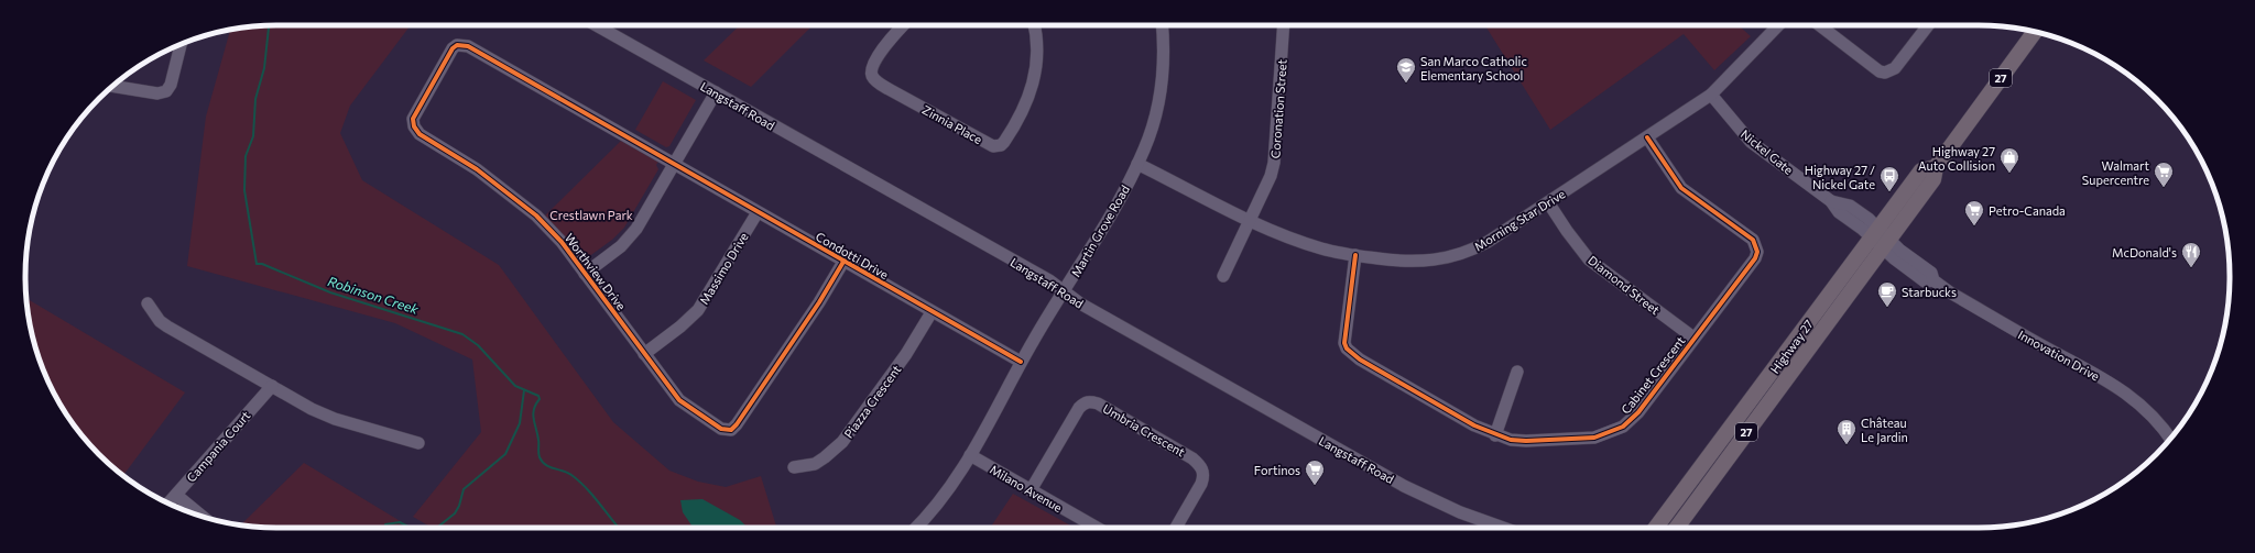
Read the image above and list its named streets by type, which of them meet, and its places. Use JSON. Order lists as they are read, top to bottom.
{
  "streets": {
    "main road": ["27", "Highway 27"],
    "street": [
      "Langstaff Road",
      "Coronation Street",
      "Zinnia Place",
      "Nickel Gate",
      "Morning Star Drive",
      "Martin Grove Road",
      "Condotti Drive",
      "Massimo Drive",
      "Worthview Drive",
      "Diamond Street",
      "Innovation Drive",
      "Cabinet Crescent",
      "Piazza Crescent",
      "Umbria Crescent",
      "Campania Court",
      "Milano Avenue"
    ]
  },
  "crossings": [
    ["Langstaff Road", "Martin Grove Road"],
    ["Coronation Street", "Morning Star Drive"],
    ["Nickel Gate", "Morning Star Drive"],
    ["Nickel Gate", "Highway 27"],
    ["Nickel Gate", "Innovation Drive"],
    ["Morning Star Drive", "Martin Grove Road"],
    ["Morning Star Drive", "Diamond Street"],
    ["Morning Star Drive", "Cabinet Crescent"],
    ["Martin Grove Road", "Condotti Drive"],
    ["Martin Grove Road", "Milano Avenue"],
    ["Condotti Drive", "Massimo Drive"],
    ["Condotti Drive", "Worthview Drive"],
    ["Condotti Drive", "Piazza Crescent"],
    ["Massimo Drive", "Worthview Drive"],
    ["Diamond Street", "Cabinet Crescent"],
    ["Highway 27", "Innovation Drive"],
    ["Umbria Crescent", "Milano Avenue"]
  ],
  "water": ["Robinson Creek"],
  "parks": ["Crestlawn Park"],
  "places": {
    "school or university": ["San Marco Catholic Elementary School"],
    "shop": ["Highway 27 Auto Collision"],
    "supermarket": ["Walmart Supercentre", "Petro-Canada", "Fortinos"],
    "bus stop": ["Highway 27 / Nickel Gate"],
    "restaurant": ["McDonald's"],
    "cafe": ["Starbucks"],
    "building": ["Château Le Jardin"]
  }
}
